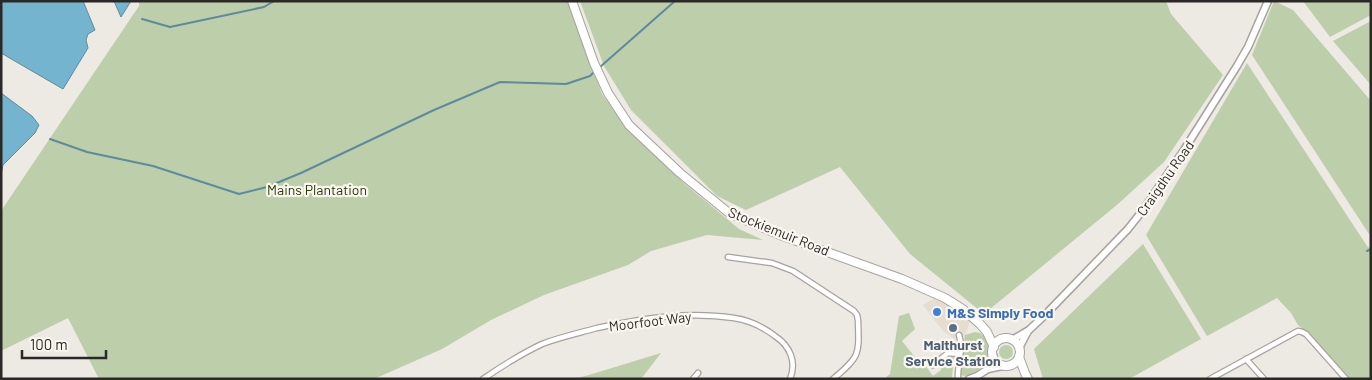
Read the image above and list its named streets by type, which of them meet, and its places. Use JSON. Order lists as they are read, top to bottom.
{
  "streets": {
    "main road": ["Craigdhu Road", "Stockiemuir Road"],
    "street": ["Moorfoot Way"]
  },
  "crossings": [
    ["Craigdhu Road", "Stockiemuir Road"]
  ],
  "parks": ["Mains Plantation"],
  "places": ["M&S Simply Food", "Malthurst Service Station"],
  "scale_bar": "100 m"
}
